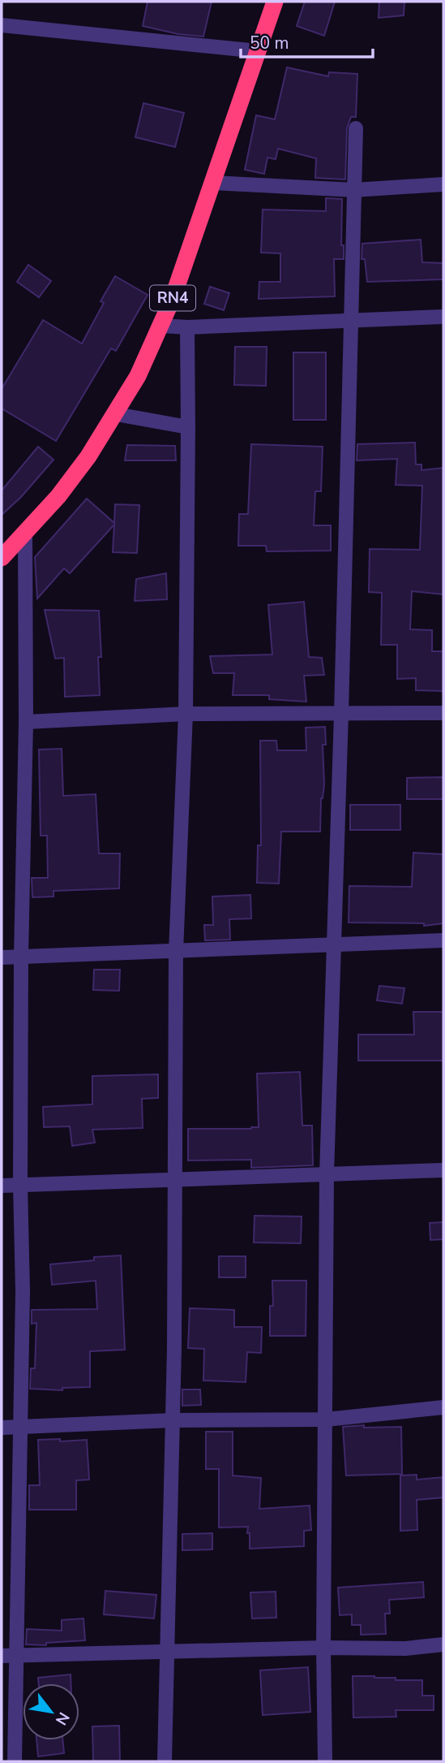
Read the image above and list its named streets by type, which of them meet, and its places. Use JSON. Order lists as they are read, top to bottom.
{
  "streets": {
    "highway": ["RN4"]
  },
  "scale_bar": "50 m",
  "north": "bottom right"
}
